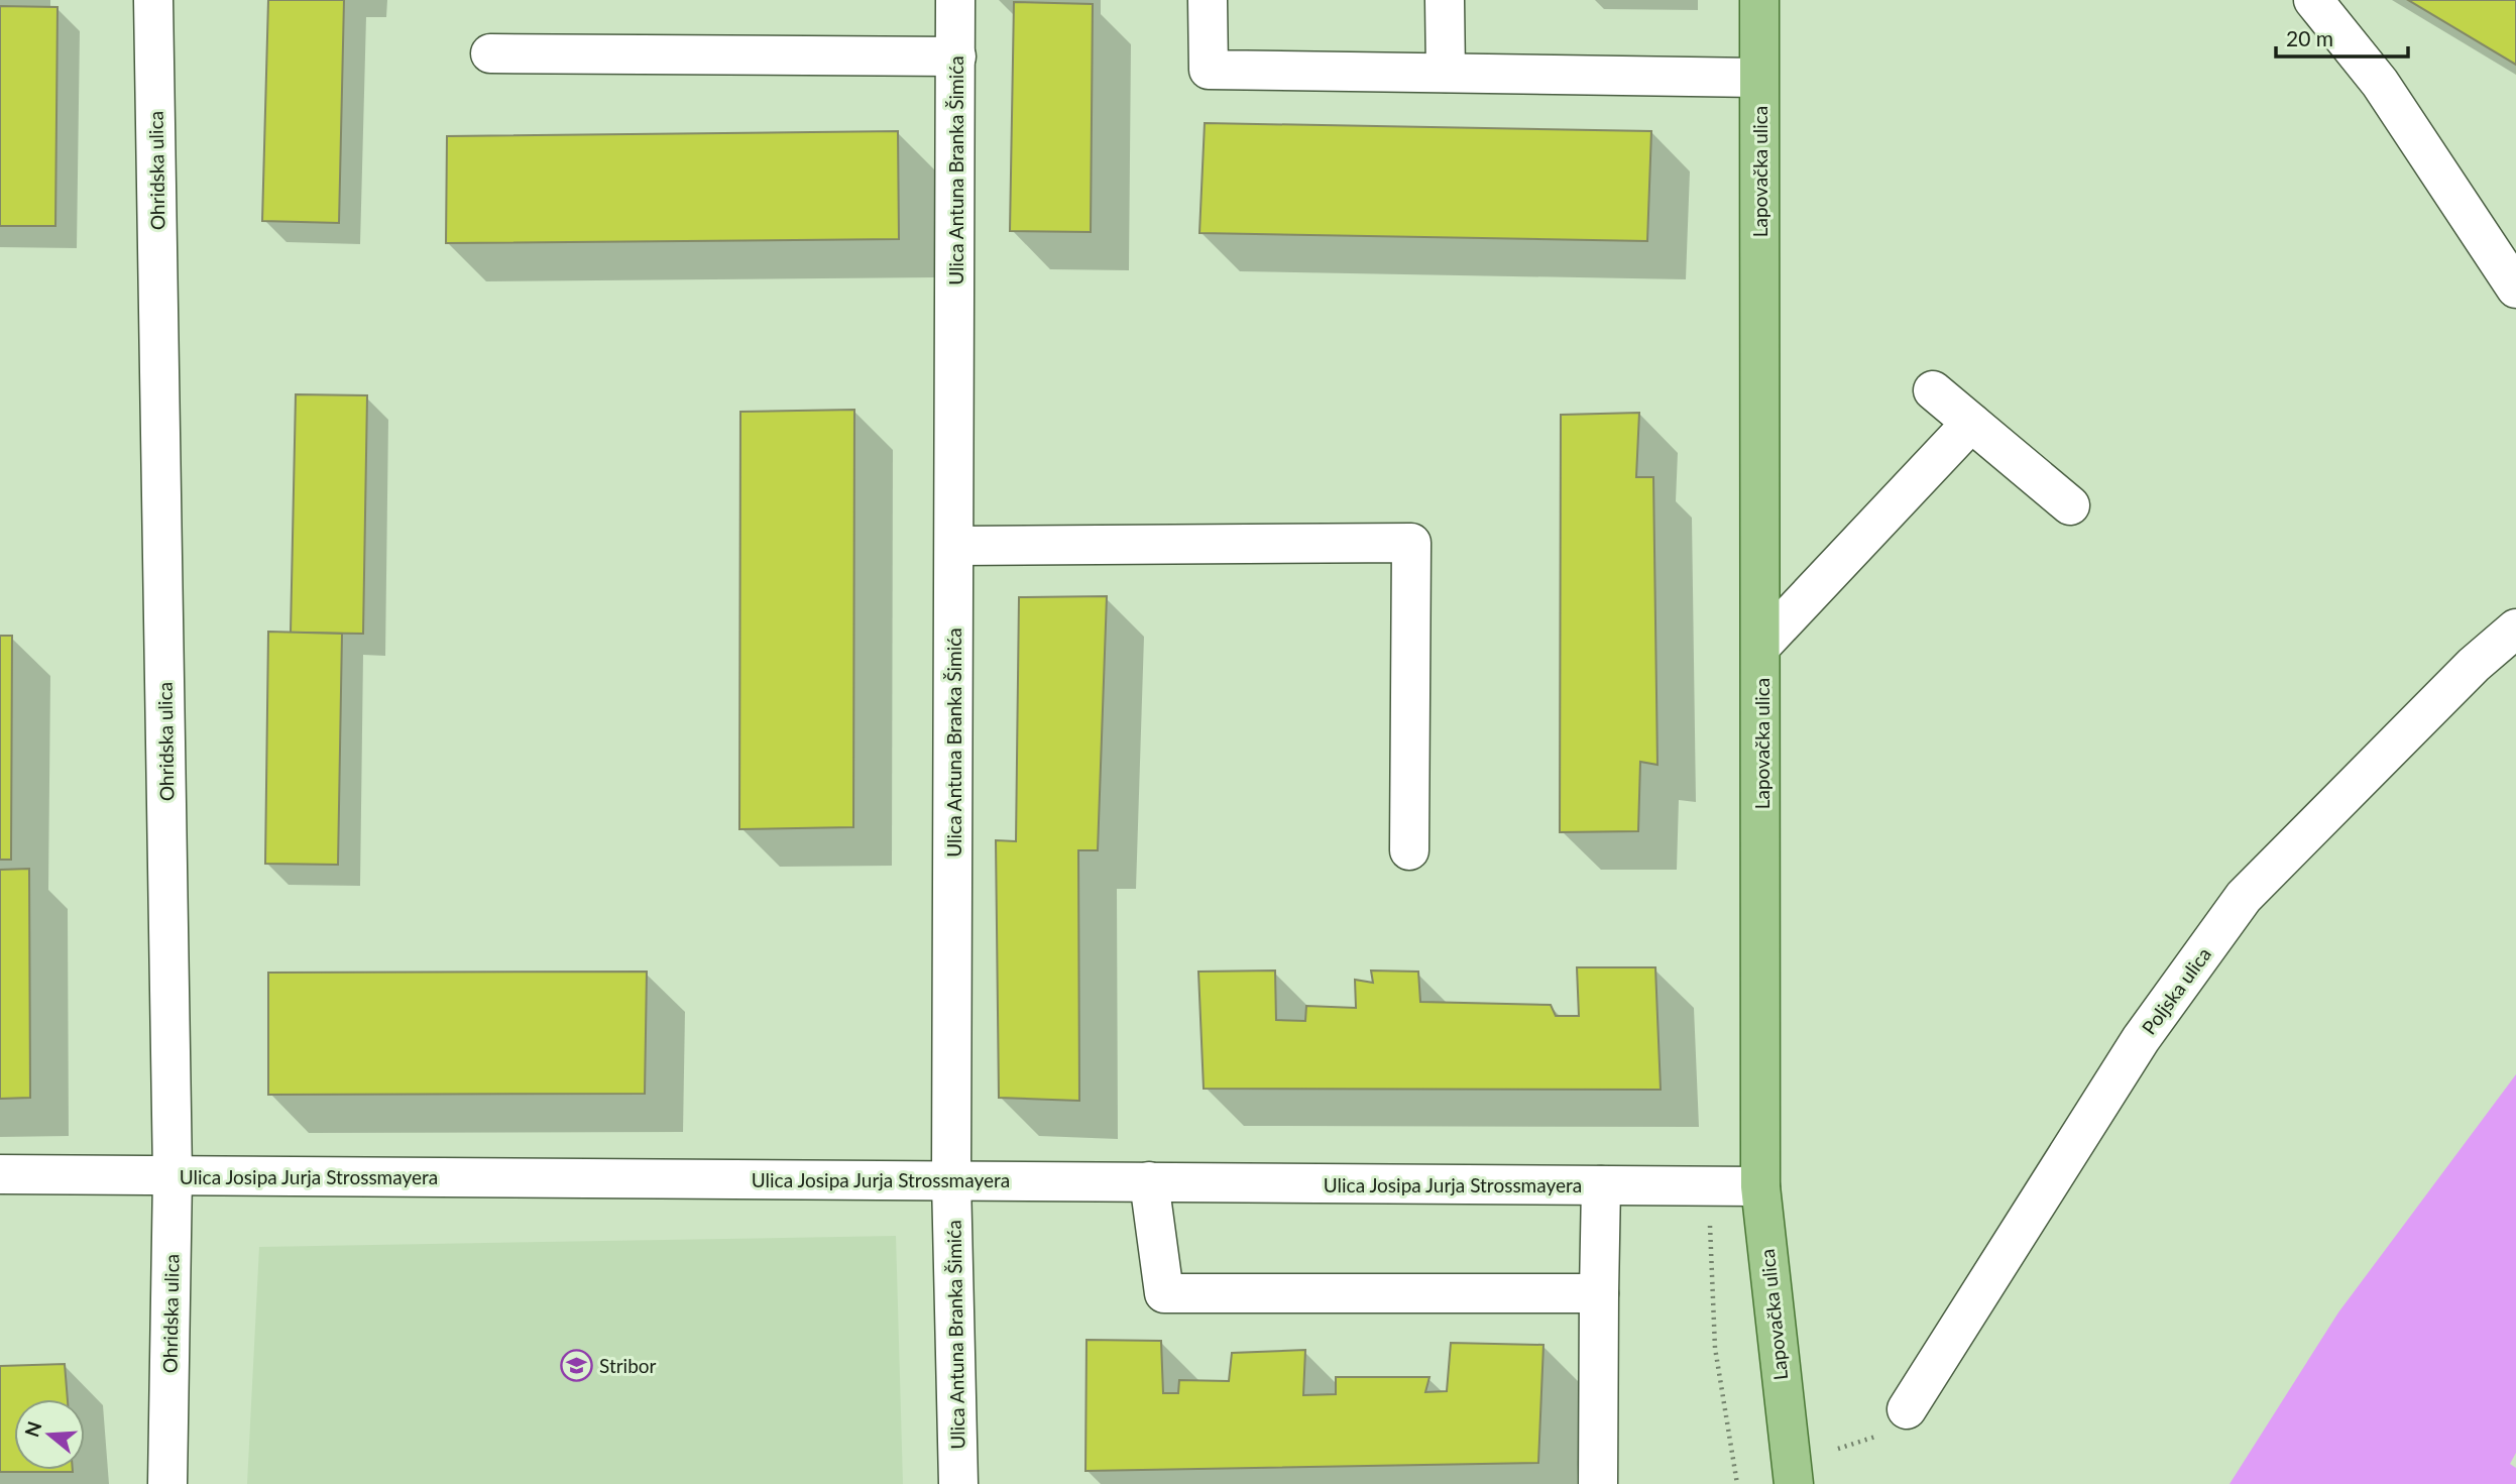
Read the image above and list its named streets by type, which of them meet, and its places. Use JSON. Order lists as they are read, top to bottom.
{
  "streets": {
    "main road": ["Lapovačka ulica"],
    "street": [
      "Ohridska ulica",
      "Ulica Antuna Branka Šimića",
      "Poljska ulica",
      "Ulica Josipa Jurja Strossmayera"
    ]
  },
  "crossings": [
    ["Ohridska ulica", "Ulica Josipa Jurja Strossmayera"],
    ["Ulica Antuna Branka Šimića", "Ulica Josipa Jurja Strossmayera"],
    ["Lapovačka ulica", "Ulica Josipa Jurja Strossmayera"]
  ],
  "places": {
    "school or university": ["Stribor"]
  },
  "scale_bar": "20 m",
  "north": "left"
}
